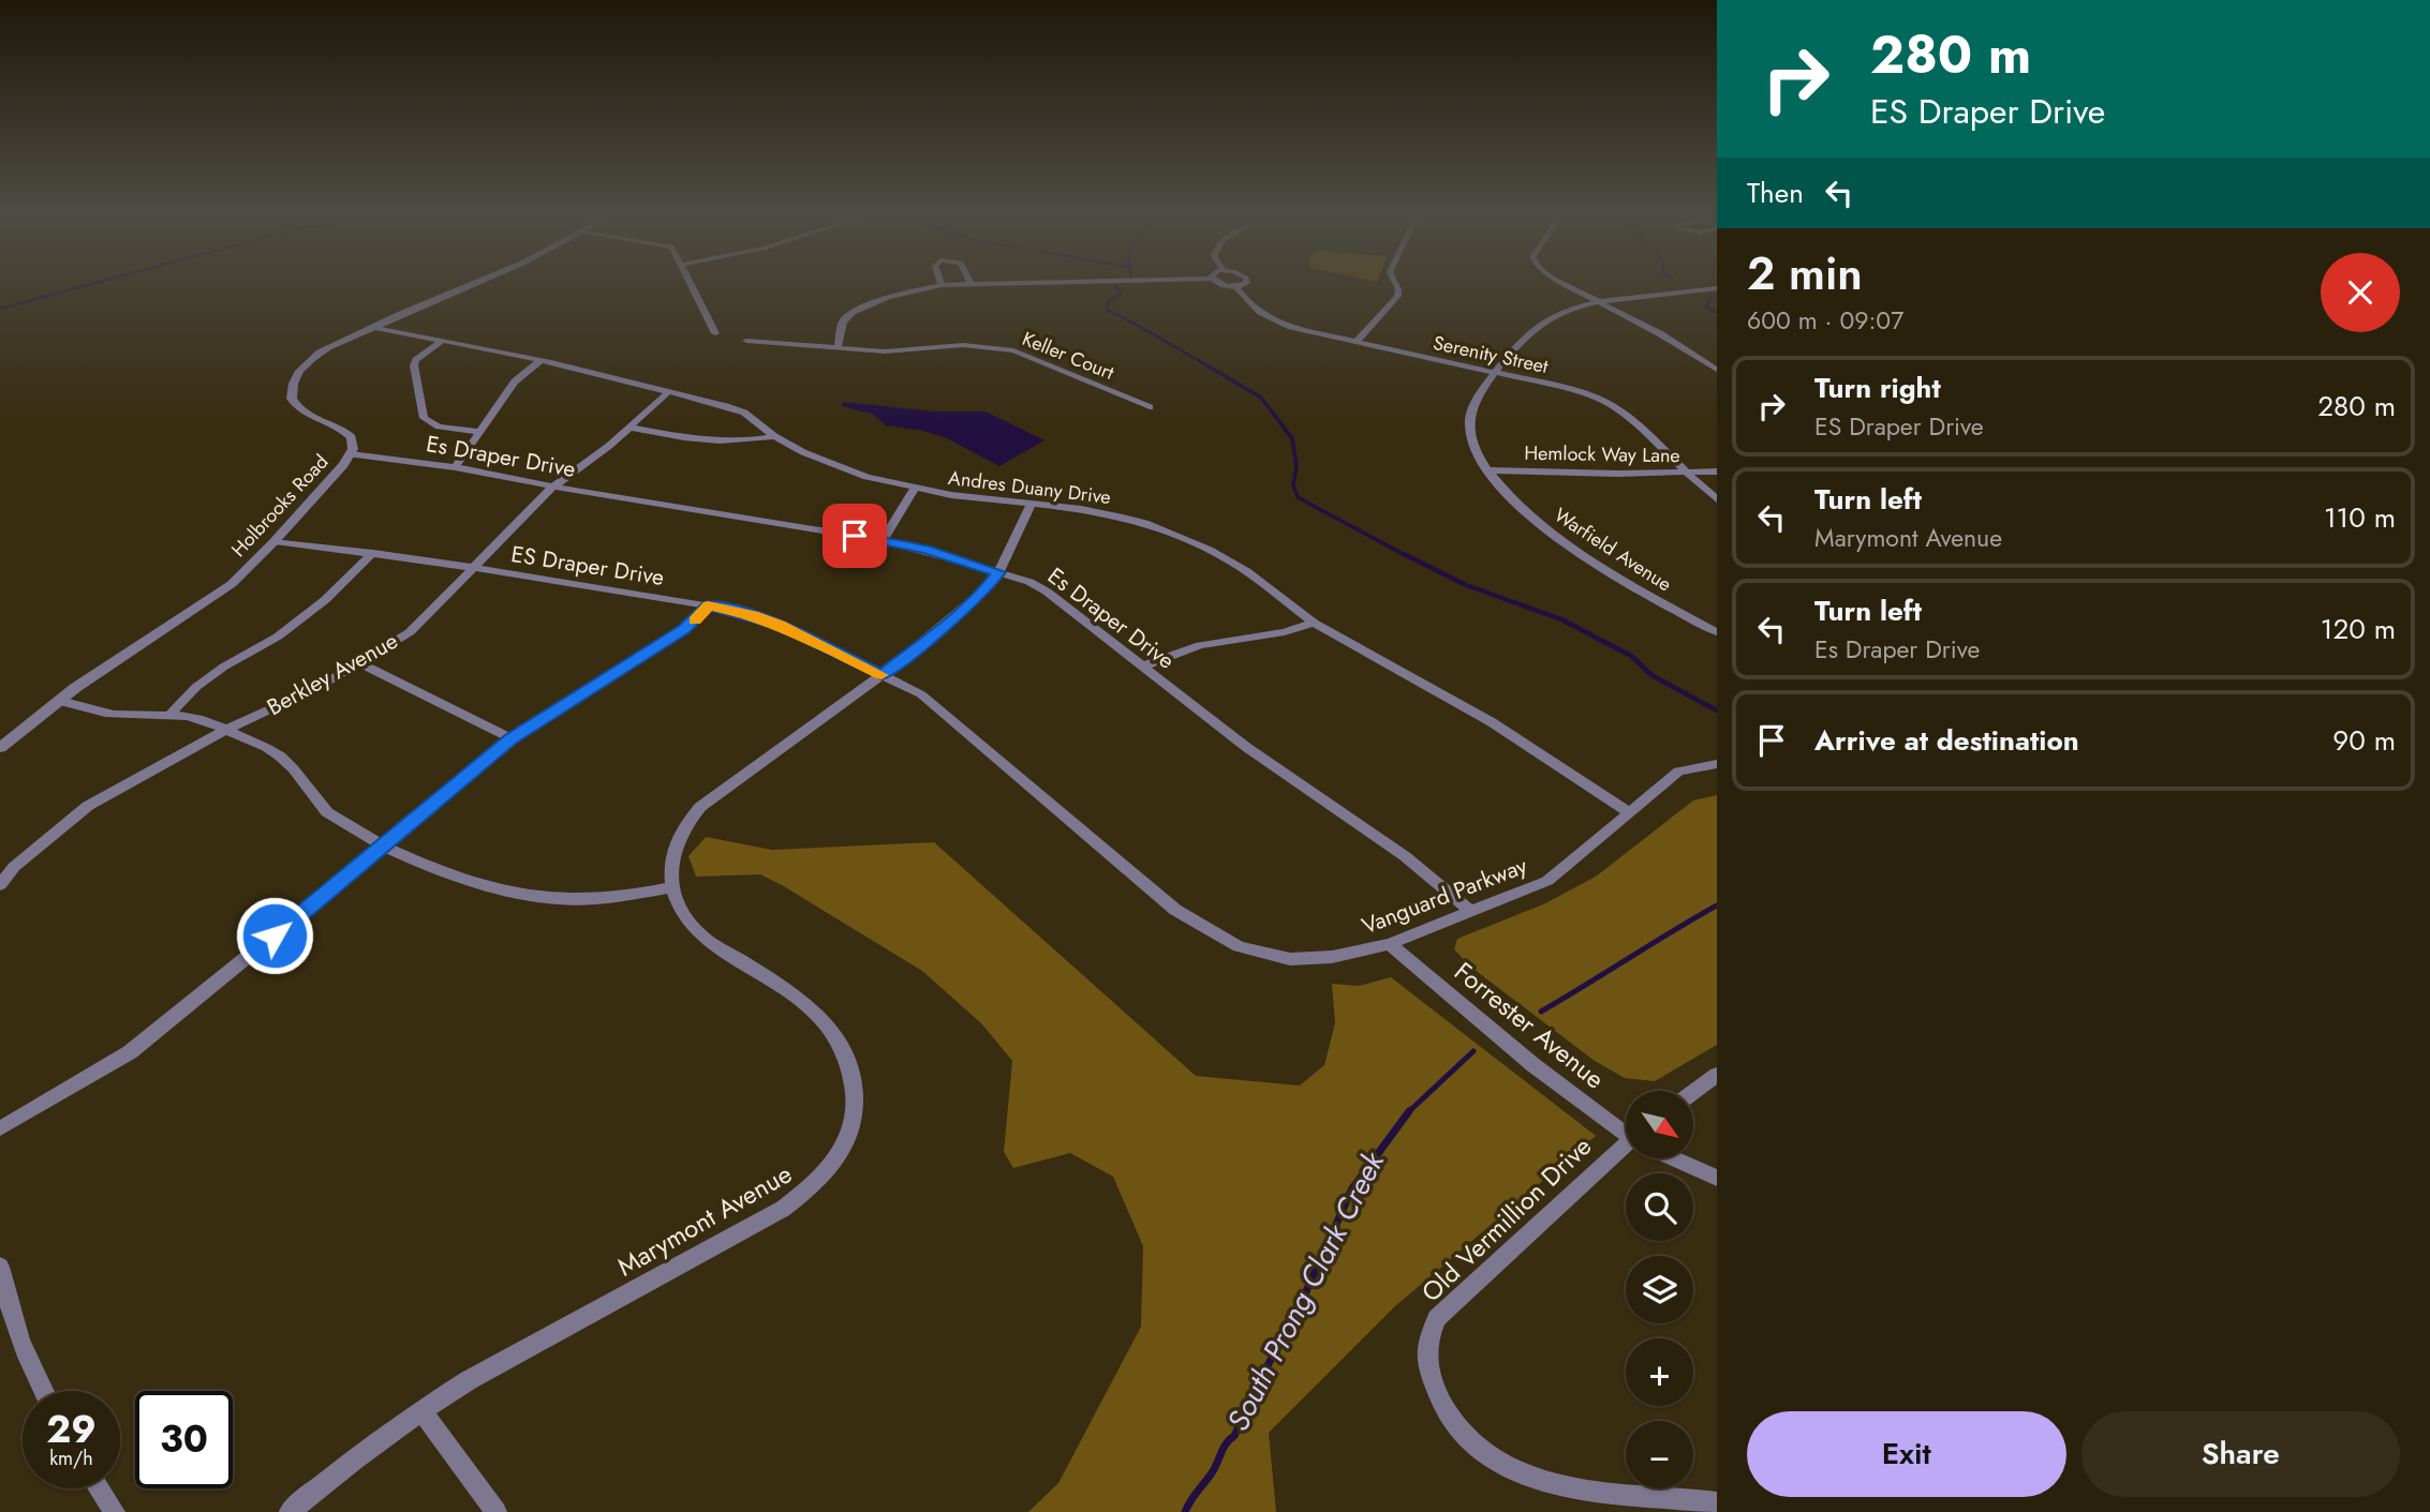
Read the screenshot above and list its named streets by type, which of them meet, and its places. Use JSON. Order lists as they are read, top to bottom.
{
  "streets": {
    "street": [
      "Serenity Street",
      "Keller Court",
      "Hemlock Way Lane",
      "Es Draper Drive",
      "Andres Duany Drive",
      "Holbrooks Road",
      "Warfield Avenue",
      "ES Draper Drive",
      "Berkley Avenue",
      "Vanguard Parkway",
      "Forrester Avenue",
      "Old Vermillion Drive",
      "Marymont Avenue"
    ]
  },
  "crossings": [
    ["Serenity Street", "Hemlock Way Lane"],
    ["Serenity Street", "Warfield Avenue"],
    ["Hemlock Way Lane", "Warfield Avenue"],
    ["Es Draper Drive", "Holbrooks Road"],
    ["Es Draper Drive", "Berkley Avenue"],
    ["Es Draper Drive", "Vanguard Parkway"],
    ["Andres Duany Drive", "Holbrooks Road"],
    ["Andres Duany Drive", "Berkley Avenue"],
    ["Andres Duany Drive", "Vanguard Parkway"],
    ["Holbrooks Road", "ES Draper Drive"],
    ["ES Draper Drive", "Berkley Avenue"],
    ["ES Draper Drive", "Vanguard Parkway"],
    ["Vanguard Parkway", "Forrester Avenue"]
  ],
  "water": ["South Prong Clark Creek"],
  "north": "bottom right",
  "page": {
    "turn": ["280 m", "ES Draper Drive"],
    "then": "Then",
    "heading": ["2 min", "600 m · 09:07"],
    "list": [
      {
        "name": "Turn right",
        "note": "ES Draper Drive",
        "value": "280 m"
      },
      {
        "name": "Turn left",
        "note": "Marymont Avenue",
        "value": "110 m"
      },
      {
        "name": "Turn left",
        "note": "Es Draper Drive",
        "value": "120 m"
      },
      {
        "name": "Arrive at destination",
        "value": "90 m"
      }
    ],
    "map_buttons": ["+", "−"],
    "speed": "29 km/h",
    "limit": "30",
    "buttons": ["Exit", "Share"]
  }
}
